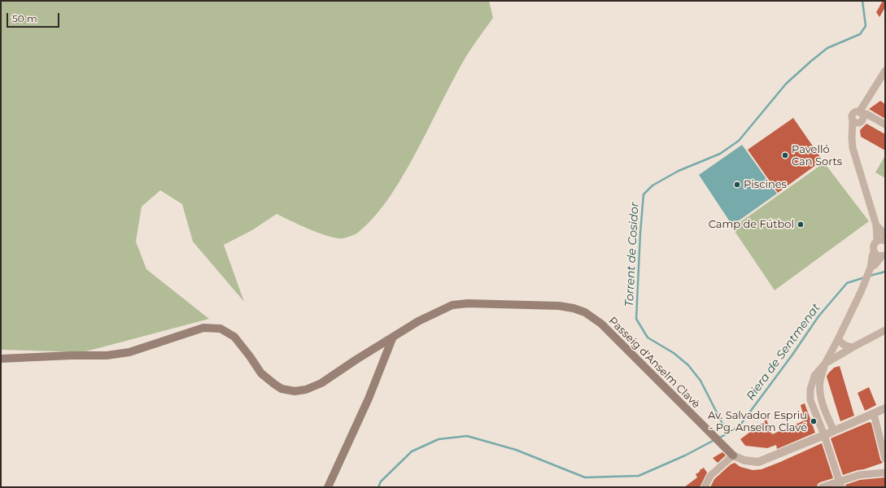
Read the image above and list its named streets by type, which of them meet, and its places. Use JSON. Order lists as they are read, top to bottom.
{
  "streets": {
    "main road": ["Passeig d'Anselm Clavè"]
  },
  "water": ["Torrent de Cosidor", "Riera de Sentmenat"],
  "places": [
    "Pavelló Can Sorts",
    "Piscines",
    "Camp de Fútbol",
    "Av. Salvador Espriu - Pg. Anselm Clavé"
  ],
  "scale_bar": "50 m"
}
